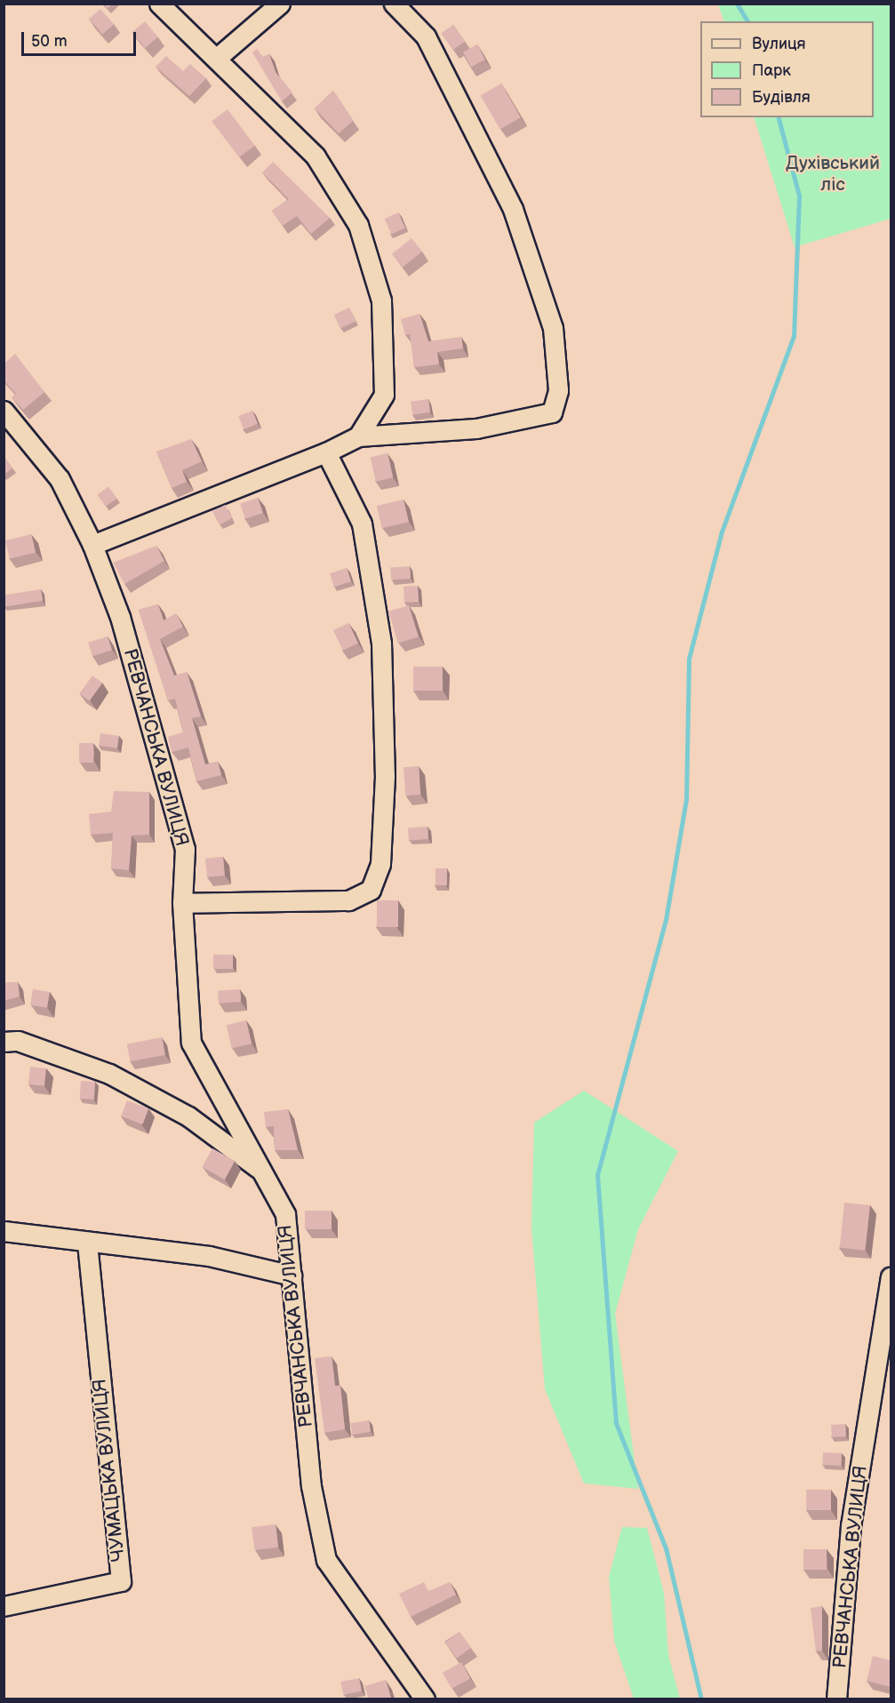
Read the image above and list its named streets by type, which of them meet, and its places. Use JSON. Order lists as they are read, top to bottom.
{
  "streets": {
    "street": ["РЕВЧАНСЬКА ВУЛИЦЯ", "ЧУМАЦЬКА ВУЛИЦЯ"]
  },
  "parks": ["Духівський ліс"],
  "legend": ["Вулиця", "Парк", "Будівля"],
  "scale_bar": "50 m"
}
